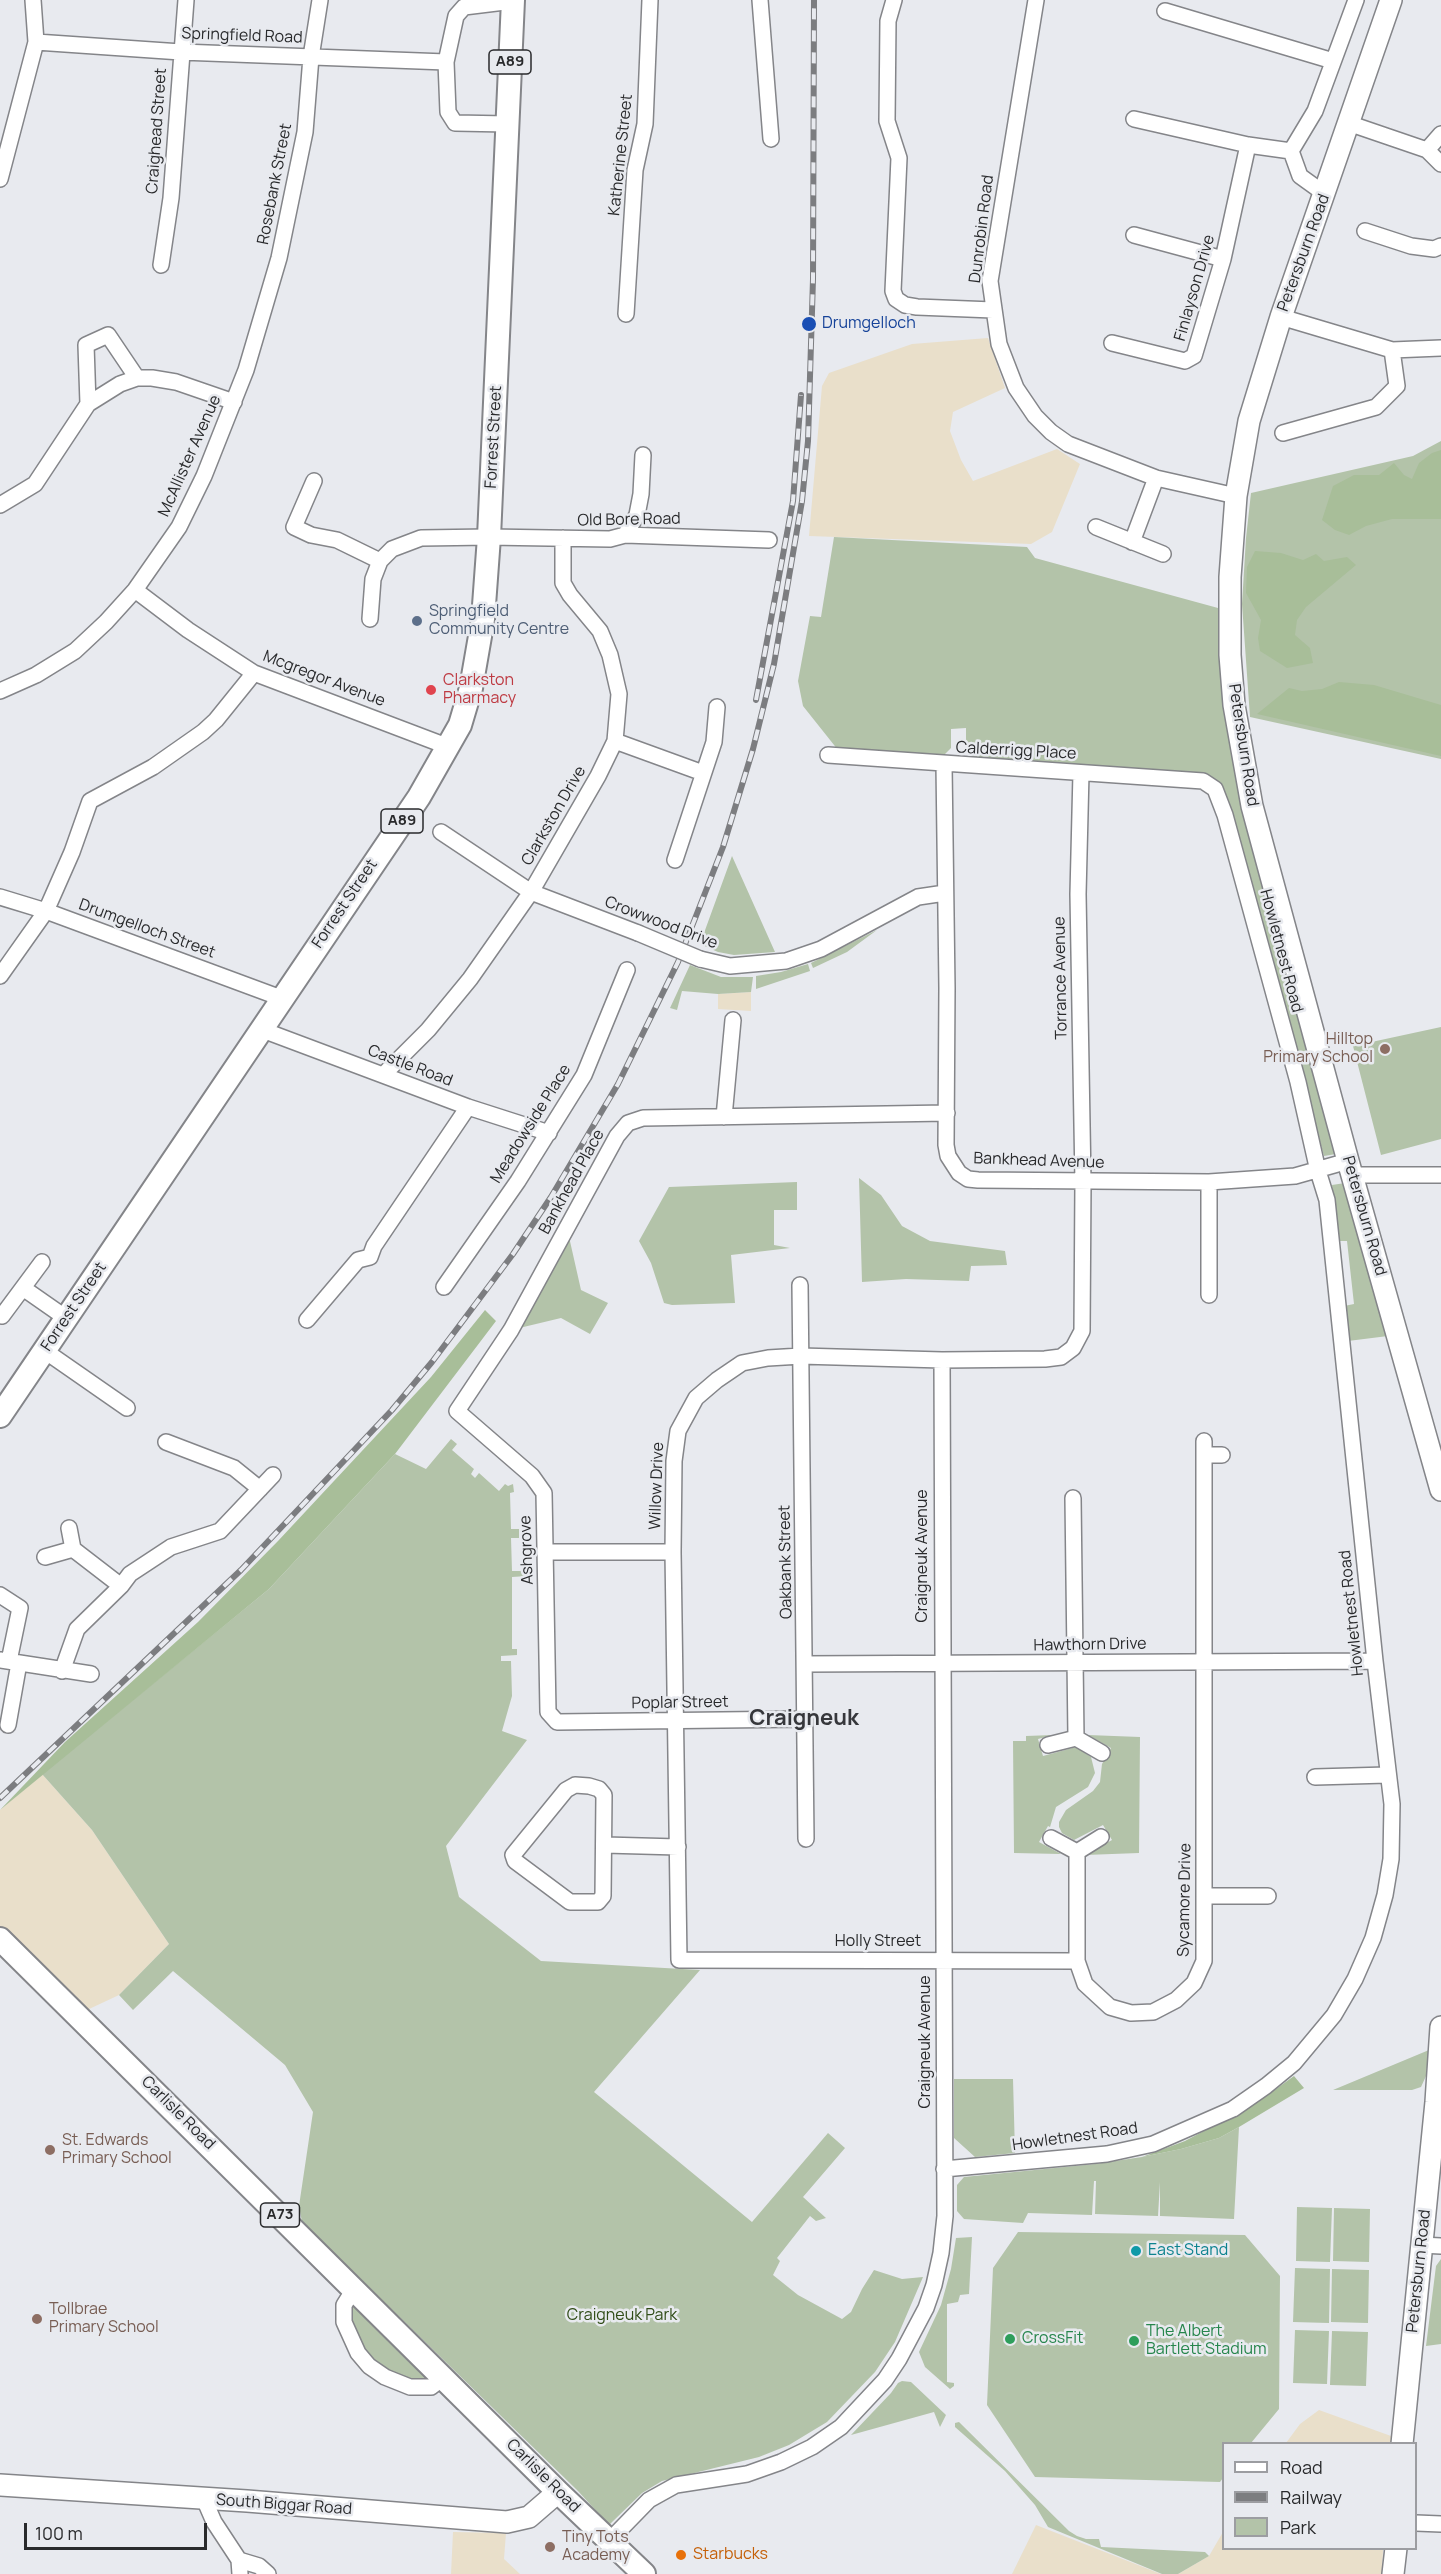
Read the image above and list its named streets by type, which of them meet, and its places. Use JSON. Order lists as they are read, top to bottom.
{
  "streets": {
    "main road": [
      "A89",
      "Petersburn Road",
      "Forrest Street",
      "Carlisle Road",
      "A73",
      "South Biggar Road"
    ],
    "street": [
      "Springfield Road",
      "Craighead Street",
      "Katherine Street",
      "Rosebank Street",
      "Dunrobin Road",
      "Finlayson Drive",
      "McAllister Avenue",
      "Old Bore Road",
      "Mcgregor Avenue",
      "Calderrigg Place",
      "Clarkston Drive",
      "Crowwood Drive",
      "Drumgelloch Street",
      "Howletnest Road",
      "Torrance Avenue",
      "Castle Road",
      "Meadowside Place",
      "Bankhead Avenue",
      "Bankhead Place",
      "Willow Drive",
      "Ashgrove",
      "Craigneuk Avenue",
      "Oakbank Street",
      "Hawthorn Drive",
      "Poplar Street",
      "Sycamore Drive",
      "Holly Street"
    ]
  },
  "crossings": [
    ["Springfield Road", "Craighead Street"],
    ["Springfield Road", "Rosebank Street"],
    ["Rosebank Street", "McAllister Avenue"],
    ["Dunrobin Road", "Petersburn Road"],
    ["Petersburn Road", "Bankhead Avenue"],
    ["Forrest Street", "Old Bore Road"],
    ["Forrest Street", "Mcgregor Avenue"],
    ["Forrest Street", "Drumgelloch Street"],
    ["Forrest Street", "Castle Road"],
    ["McAllister Avenue", "Mcgregor Avenue"],
    ["Old Bore Road", "Clarkston Drive"],
    ["Calderrigg Place", "Howletnest Road"],
    ["Calderrigg Place", "Torrance Avenue"],
    ["Calderrigg Place", "Bankhead Avenue"],
    ["Clarkston Drive", "Crowwood Drive"],
    ["Clarkston Drive", "Castle Road"],
    ["Crowwood Drive", "Bankhead Avenue"],
    ["Howletnest Road", "Bankhead Avenue"],
    ["Howletnest Road", "Craigneuk Avenue"],
    ["Howletnest Road", "Hawthorn Drive"],
    ["Torrance Avenue", "Bankhead Avenue"],
    ["Torrance Avenue", "Willow Drive"],
    ["Castle Road", "Meadowside Place"],
    ["Bankhead Avenue", "Bankhead Place"],
    ["Bankhead Avenue", "Willow Drive"],
    ["Bankhead Place", "Ashgrove"],
    ["Willow Drive", "Craigneuk Avenue"],
    ["Willow Drive", "Oakbank Street"],
    ["Willow Drive", "Poplar Street"],
    ["Willow Drive", "Holly Street"],
    ["Ashgrove", "Poplar Street"],
    ["Craigneuk Avenue", "Hawthorn Drive"],
    ["Craigneuk Avenue", "Holly Street"],
    ["Craigneuk Avenue", "Carlisle Road"],
    ["Oakbank Street", "Hawthorn Drive"],
    ["Oakbank Street", "Poplar Street"],
    ["Hawthorn Drive", "Sycamore Drive"],
    ["Sycamore Drive", "Holly Street"],
    ["Carlisle Road", "South Biggar Road"]
  ],
  "districts": ["Craigneuk"],
  "parks": ["Craigneuk Park"],
  "places": [
    "Drumgelloch",
    "Springfield Community Centre",
    "Clarkston Pharmacy",
    "Hilltop Primary School",
    "St. Edwards Primary School",
    "East Stand",
    "Tollbrae Primary School",
    "CrossFit",
    "The Albert Bartlett Stadium",
    "Tiny Tots Academy",
    "Starbucks"
  ],
  "legend": ["Road", "Railway", "Park"],
  "scale_bar": "100 m"
}
